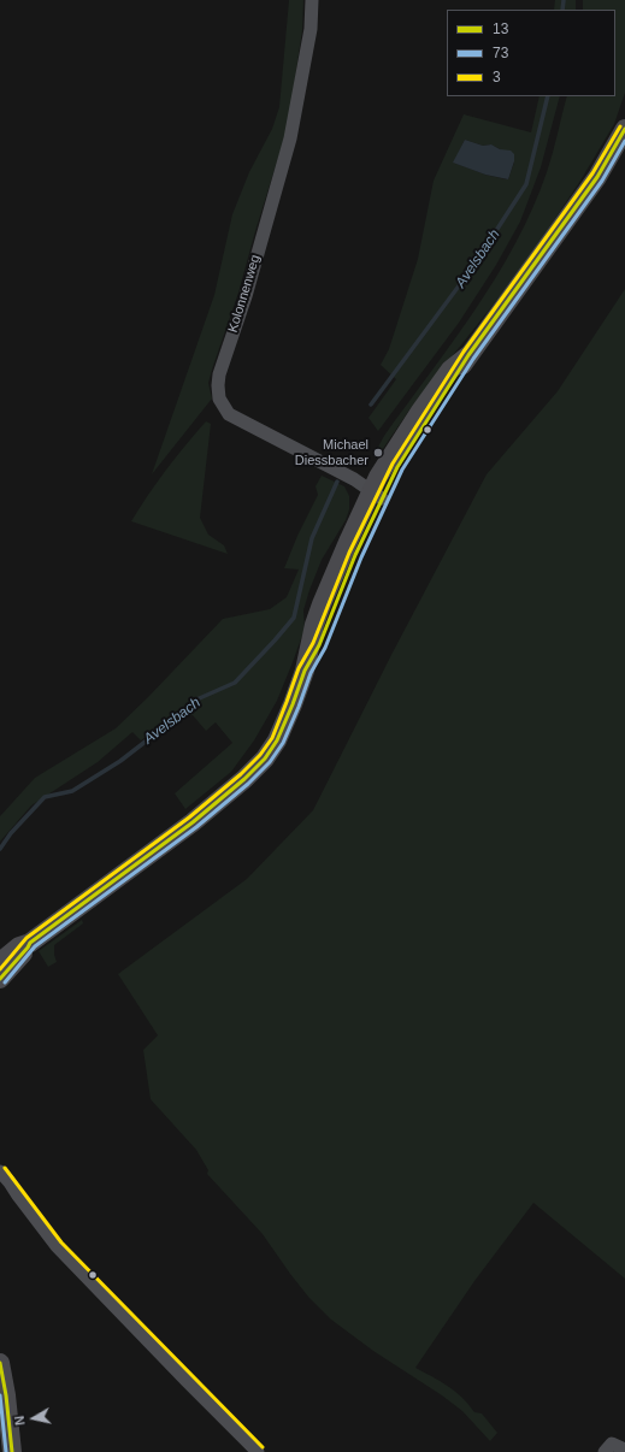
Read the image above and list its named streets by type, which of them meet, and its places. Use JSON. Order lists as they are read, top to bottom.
{
  "streets": {
    "street": ["Kolonnenweg"]
  },
  "water": ["Avelsbach"],
  "places": ["Michael Diessbacher"],
  "lines": ["transit line 3", "transit line 13", "transit line 73"],
  "legend": ["13", "73", "3"],
  "north": "left"
}
